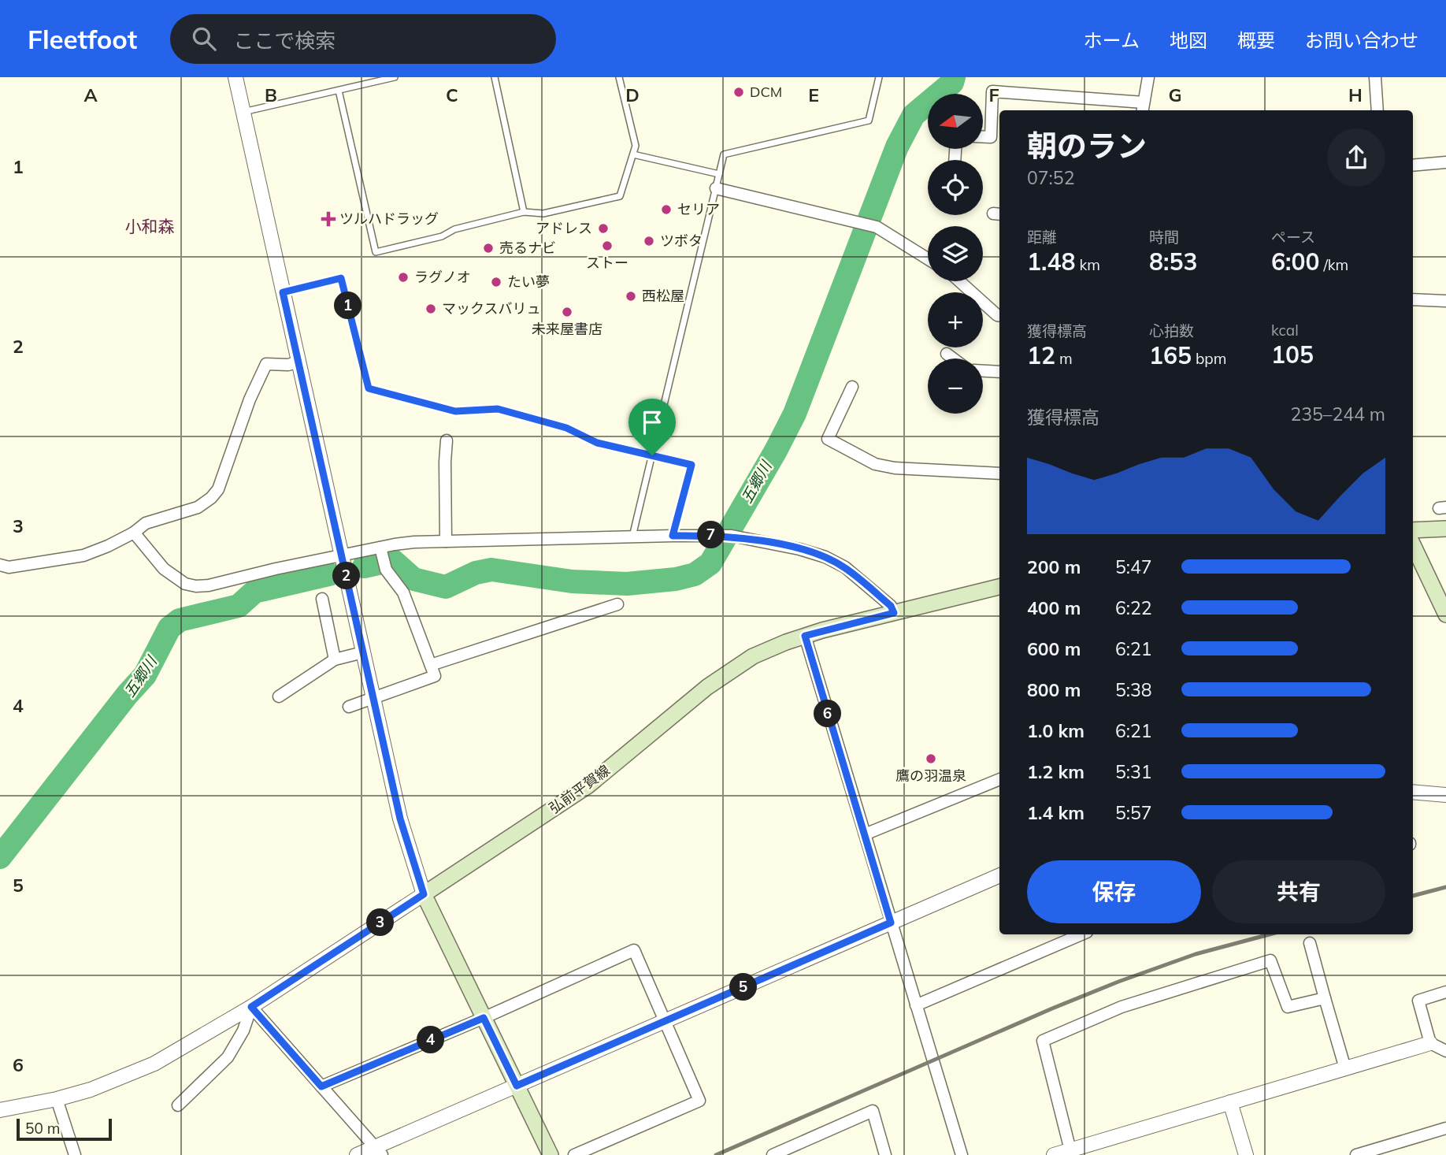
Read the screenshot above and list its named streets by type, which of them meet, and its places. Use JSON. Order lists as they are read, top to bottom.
{
  "streets": {
    "main road": ["弘前平賀線"]
  },
  "districts": ["小和森"],
  "water": ["五郷川"],
  "places": {
    "other": [
      "DCM",
      "セリア",
      "アドレス",
      "ツボタ",
      "ストー",
      "売るナビ",
      "ラグノオ",
      "たい夢",
      "西松屋",
      "マックスバリュ",
      "未来屋書店",
      "鷹の羽温泉"
    ],
    "health": ["ツルハドラッグ"]
  },
  "scale_bar": "50 m",
  "north": "left",
  "page": {
    "header": "Fleetfoot",
    "search": "ここで検索",
    "nav": [
      "ホーム",
      "地図",
      "概要",
      "お問い合わせ"
    ],
    "map_buttons": ["+", "−"],
    "heading": ["朝のラン", "07:52"],
    "stats": [
      ["距離", "1.48 km"],
      ["時間", "8:53"],
      ["ペース", "6:00 /km"],
      ["獲得標高", "12 m"],
      ["心拍数", "165 bpm"],
      ["kcal", "105"]
    ],
    "pins": [
      "1",
      "7",
      "2",
      "6",
      "3",
      "5",
      "4"
    ],
    "chart": ["獲得標高", "235–244 m"],
    "list": [
      {
        "name": "200 m",
        "note": "5:47"
      },
      {
        "name": "400 m",
        "note": "6:22"
      },
      {
        "name": "600 m",
        "note": "6:21"
      },
      {
        "name": "800 m",
        "note": "5:38"
      },
      {
        "name": "1.0 km",
        "note": "6:21"
      },
      {
        "name": "1.2 km",
        "note": "5:31"
      },
      {
        "name": "1.4 km",
        "note": "5:57"
      }
    ],
    "buttons": ["保存", "共有"],
    "scale": "50 m"
  },
  "grid": {
    "columns": [
      "A",
      "B",
      "C",
      "D",
      "E",
      "F",
      "G",
      "H"
    ],
    "rows": [
      "1",
      "2",
      "3",
      "4",
      "5",
      "6"
    ]
  }
}
